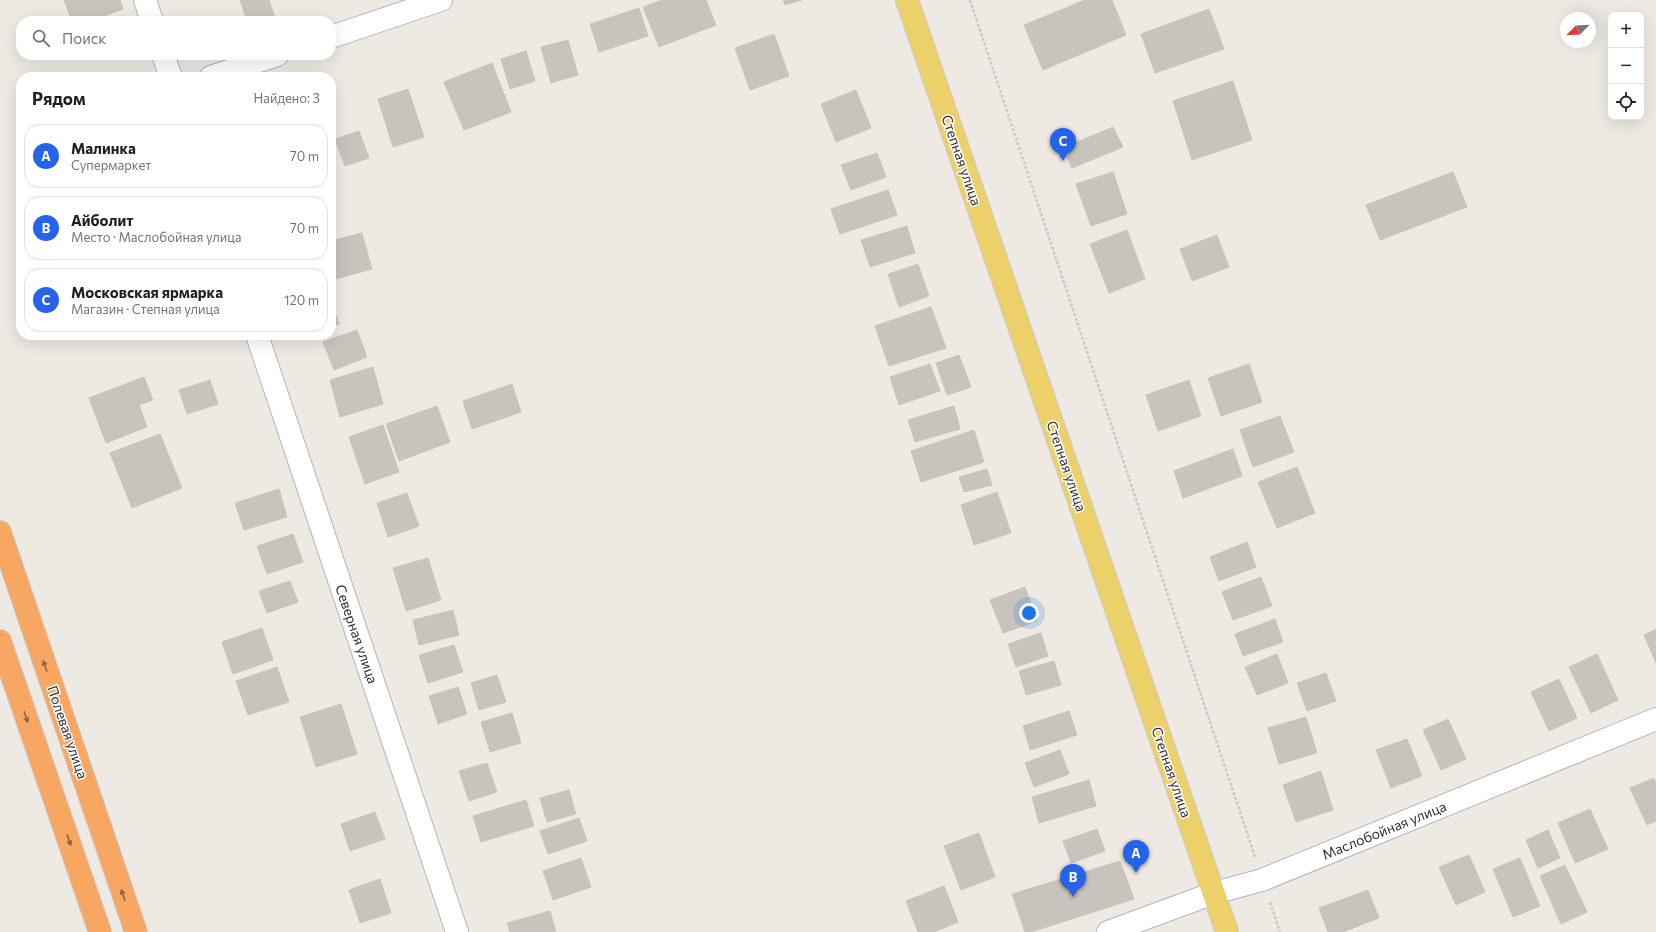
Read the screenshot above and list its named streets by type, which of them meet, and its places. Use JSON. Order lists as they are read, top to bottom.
{
  "streets": {
    "highway": ["Полевая улица"],
    "main road": ["Степная улица"],
    "street": ["Северная улица", "Маслобойная улица"]
  },
  "crossings": [
    ["Степная улица", "Маслобойная улица"]
  ],
  "north": "bottom left",
  "page": {
    "map_buttons": ["+", "−"],
    "search": "Поиск",
    "heading": ["Рядом", "Найдено: 3"],
    "list": [
      {
        "mark": "A",
        "name": "Малинка",
        "note": "Супермаркет",
        "value": "70 m"
      },
      {
        "mark": "B",
        "name": "Айболит",
        "note": "Место · Маслобойная улица",
        "value": "70 m"
      },
      {
        "mark": "C",
        "name": "Московская ярмарка",
        "note": "Магазин · Степная улица",
        "value": "120 m"
      }
    ],
    "pins": ["C", "A", "B"]
  }
}
